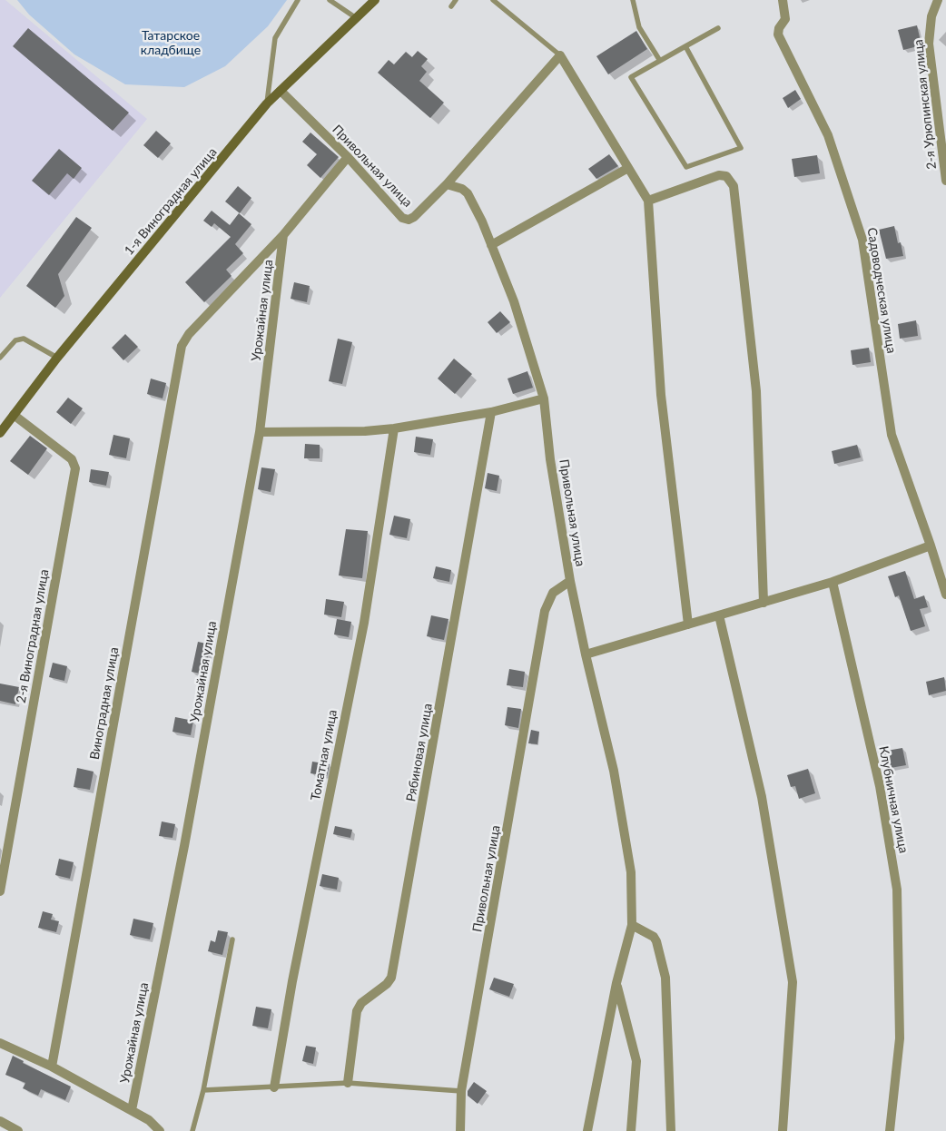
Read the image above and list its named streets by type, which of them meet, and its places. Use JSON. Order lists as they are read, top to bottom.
{
  "streets": {
    "main road": ["1-я Виноградная улица"],
    "street": [
      "2-я Урюпинская улица",
      "Привольная улица",
      "Садоводческая улица",
      "Урожайная улица",
      "2-я Виноградная улица",
      "Виноградная улица",
      "Рябиновая улица",
      "Томатная улица",
      "Клубничная улица"
    ]
  },
  "crossings": [
    ["Привольная улица", "1-я Виноградная улица"],
    ["1-я Виноградная улица", "2-я Виноградная улица"],
    ["Урожайная улица", "Виноградная улица"]
  ],
  "parks": ["Татарское кладбище"]
}
